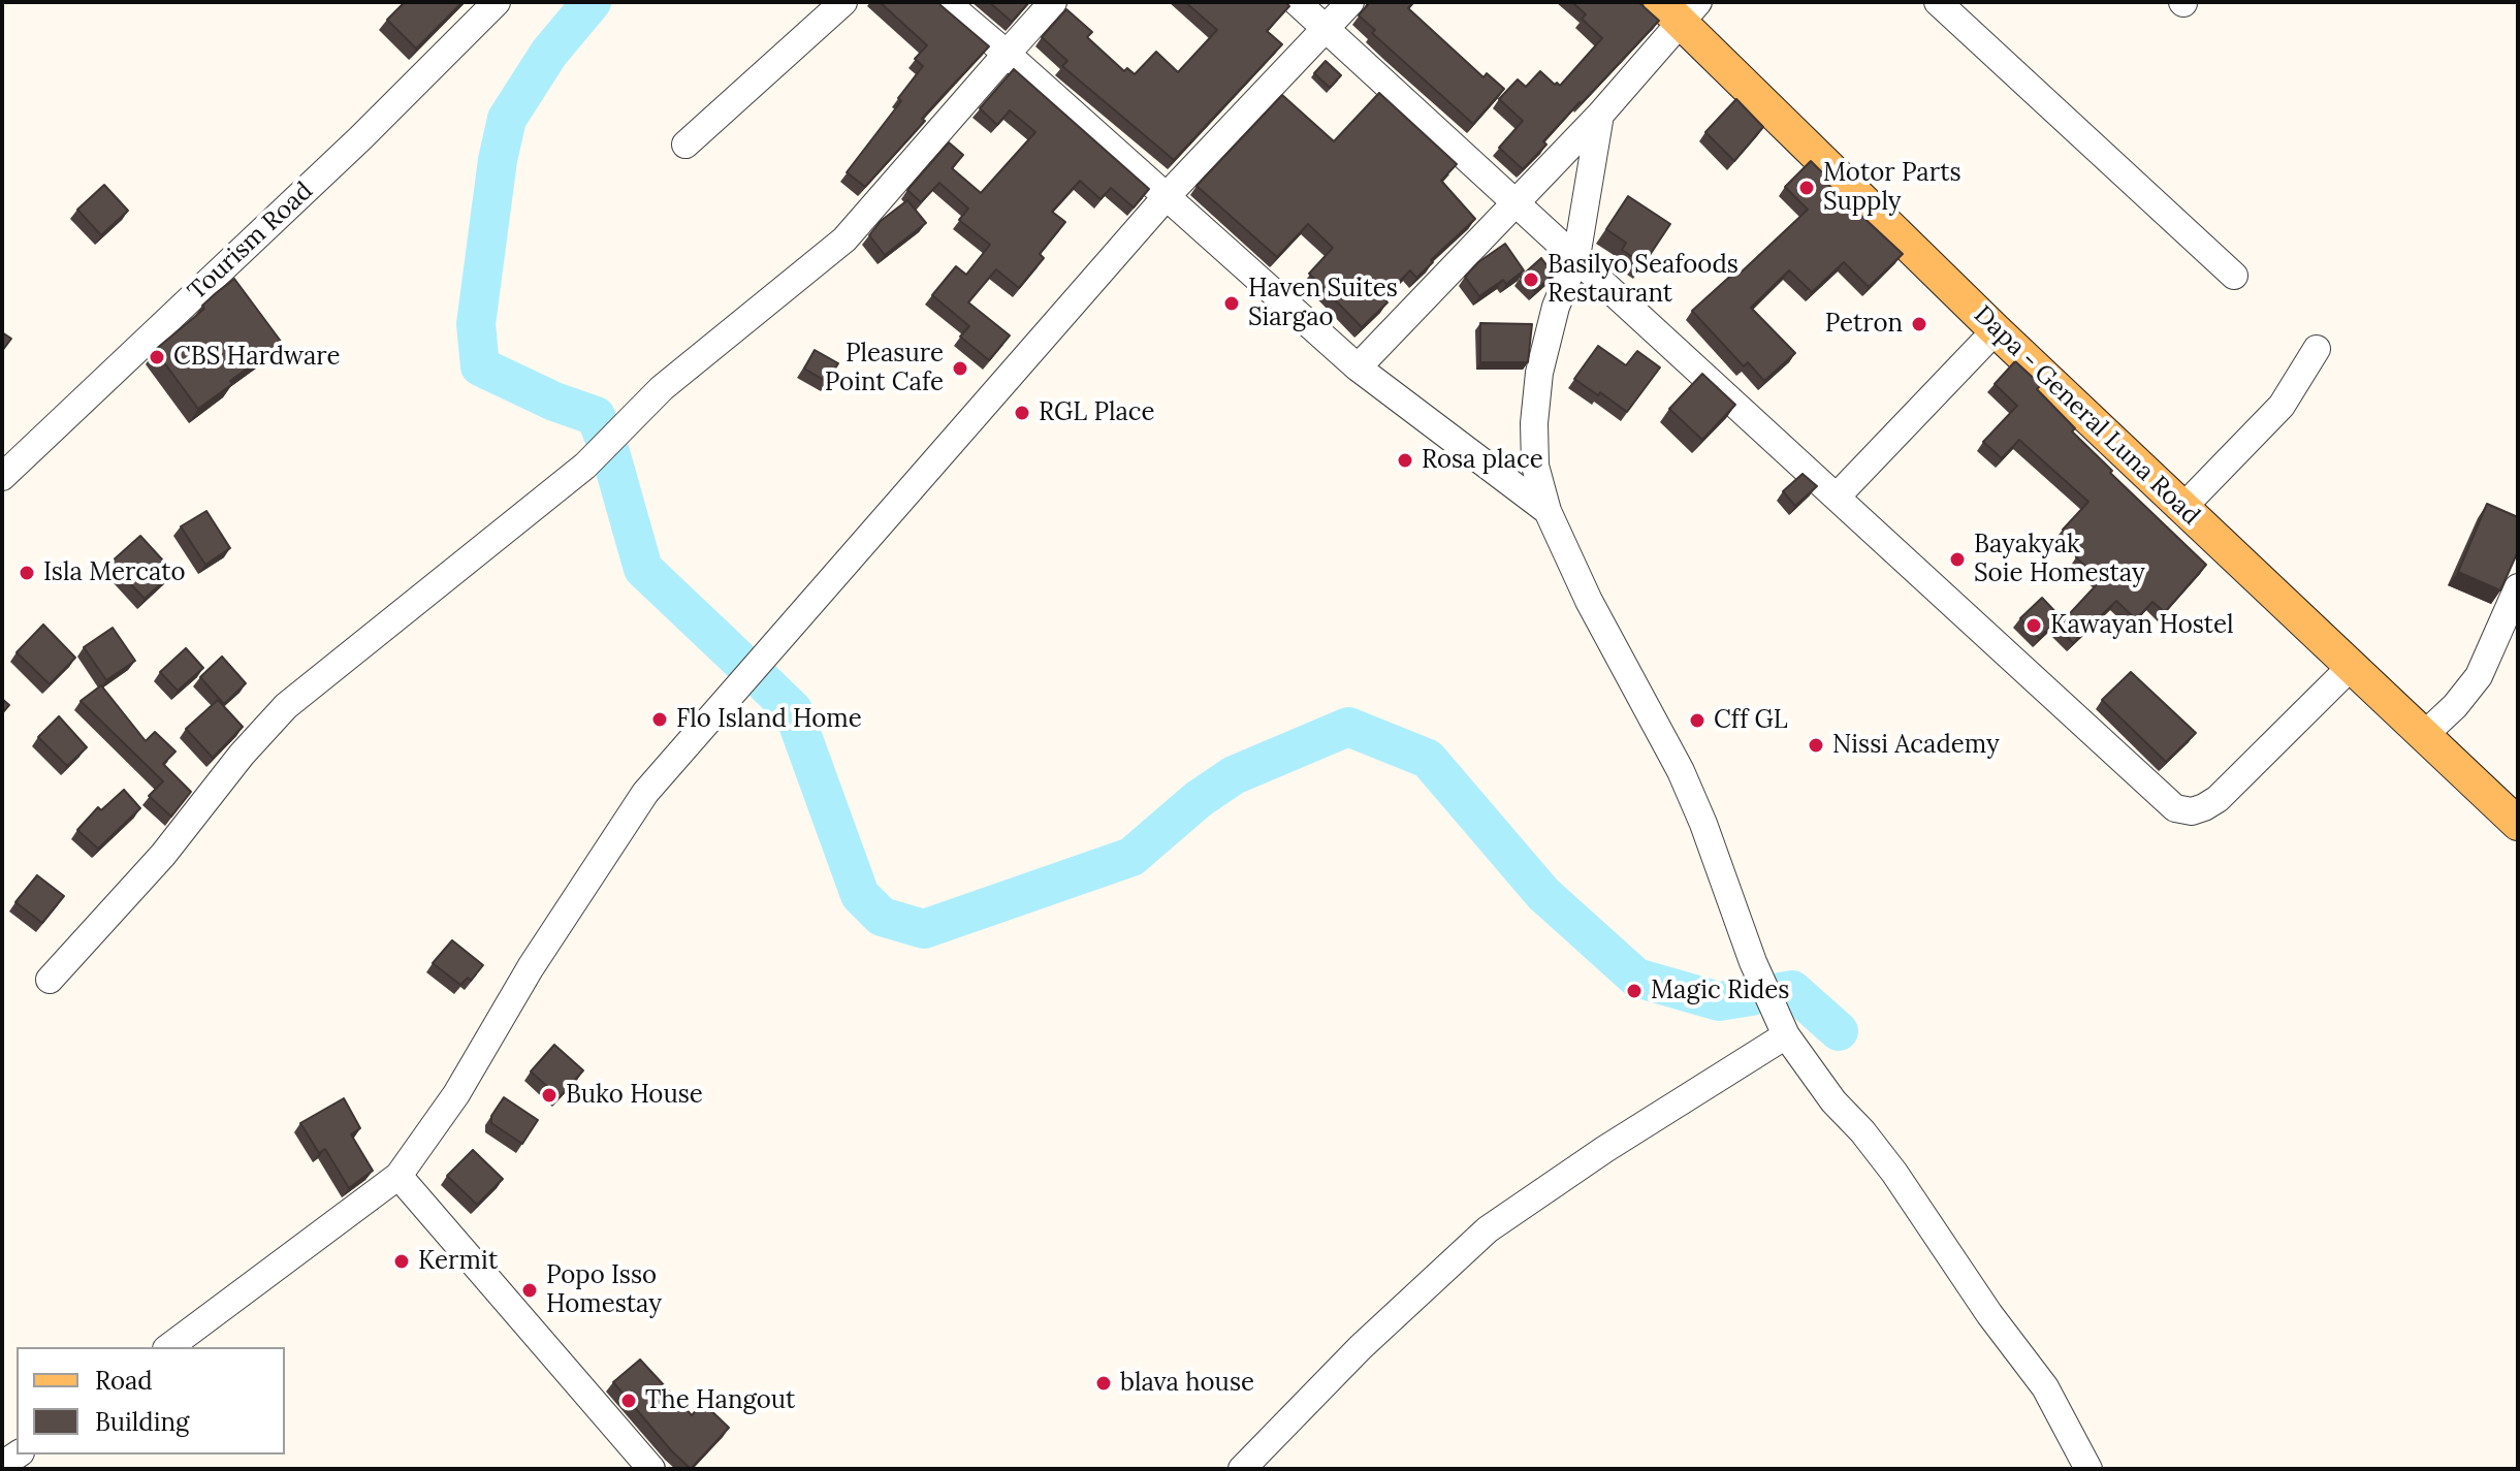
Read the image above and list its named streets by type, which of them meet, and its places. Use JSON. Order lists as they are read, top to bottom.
{
  "streets": {
    "main road": ["Dapa - General Luna Road"],
    "street": ["Tourism Road"]
  },
  "places": [
    "Motor Parts Supply",
    "Basilyo Seafoods Restaurant",
    "Haven Suites Siargao",
    "Petron",
    "CBS Hardware",
    "Pleasure Point Cafe",
    "RGL Place",
    "Rosa place",
    "Bayakyak Soie Homestay",
    "Isla Mercato",
    "Kawayan Hostel",
    "Flo Island Home",
    "Cff GL",
    "Nissi Academy",
    "Magic Rides",
    "Buko House",
    "Kermit",
    "Popo Isso Homestay",
    "blava house",
    "The Hangout"
  ],
  "legend": ["Road", "Building"]
}
